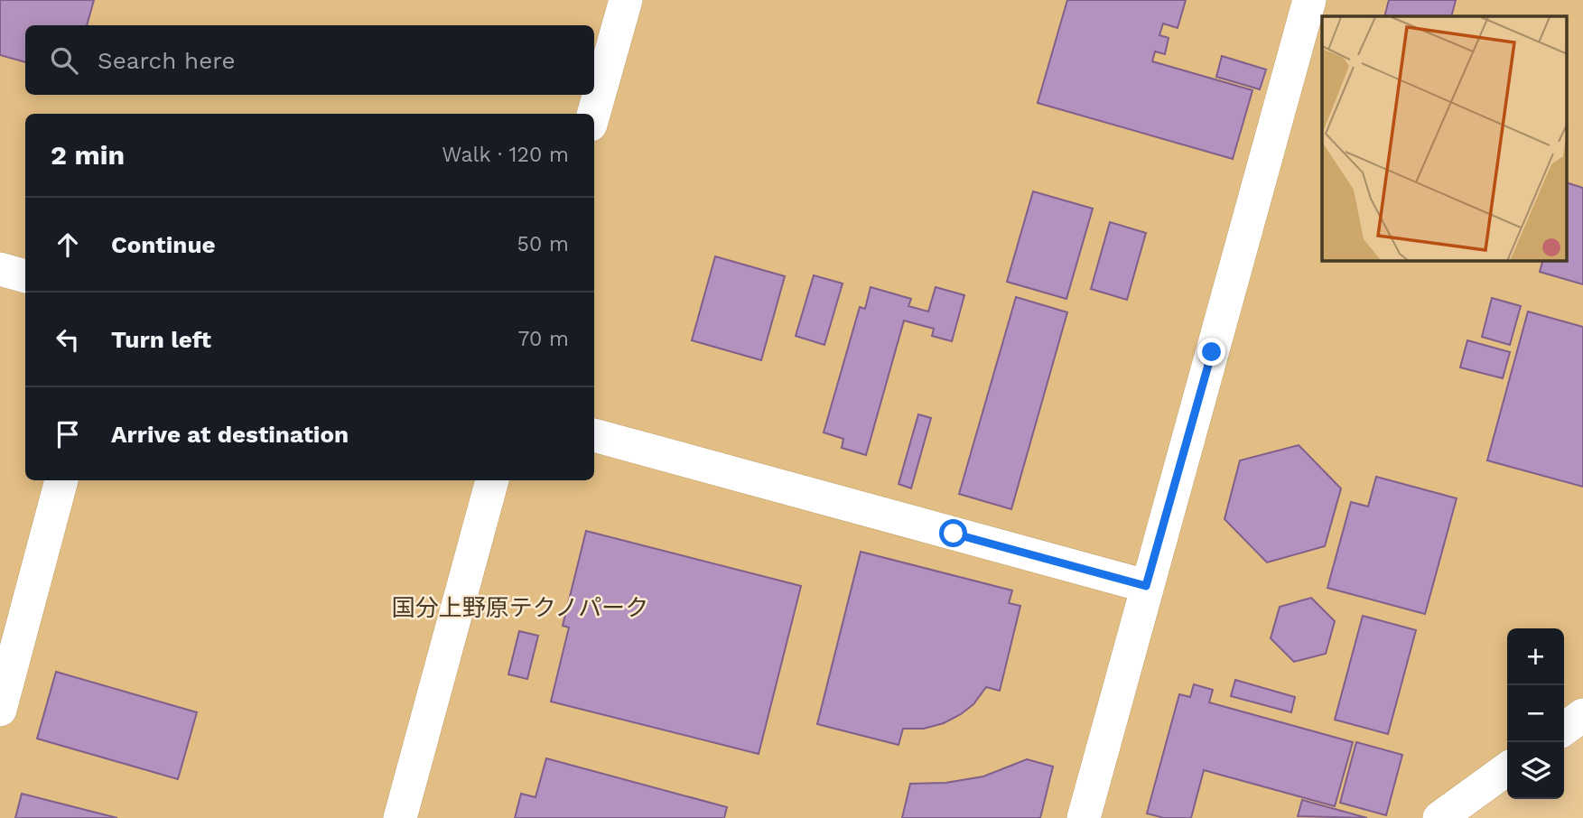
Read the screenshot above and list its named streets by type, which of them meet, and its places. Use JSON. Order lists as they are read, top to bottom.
{
  "districts": ["国分上野原テクノパーク"],
  "page": {
    "search": "Search here",
    "heading": ["2 min", "Walk · 120 m"],
    "list": [
      ["Continue", "50 m"],
      ["Turn left", "70 m"],
      "Arrive at destination"
    ],
    "map_buttons": ["+", "−"]
  }
}
